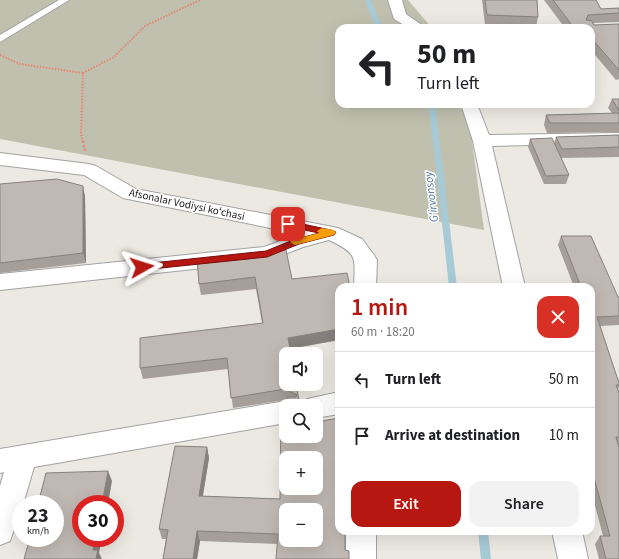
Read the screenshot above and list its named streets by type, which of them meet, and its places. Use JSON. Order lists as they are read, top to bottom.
{
  "streets": {
    "street": ["Afsonalar Vodiysi koʻchasi"]
  },
  "water": ["G‘irvonsoy"],
  "page": {
    "turn": ["50 m", "Turn left"],
    "heading": ["1 min", "60 m · 18:20"],
    "map_buttons": ["+", "−"],
    "list": [
      {
        "name": "Turn left",
        "value": "50 m"
      },
      {
        "name": "Arrive at destination",
        "value": "10 m"
      }
    ],
    "buttons": ["Exit", "Share"],
    "speed": "23 km/h",
    "limit": "30"
  }
}
